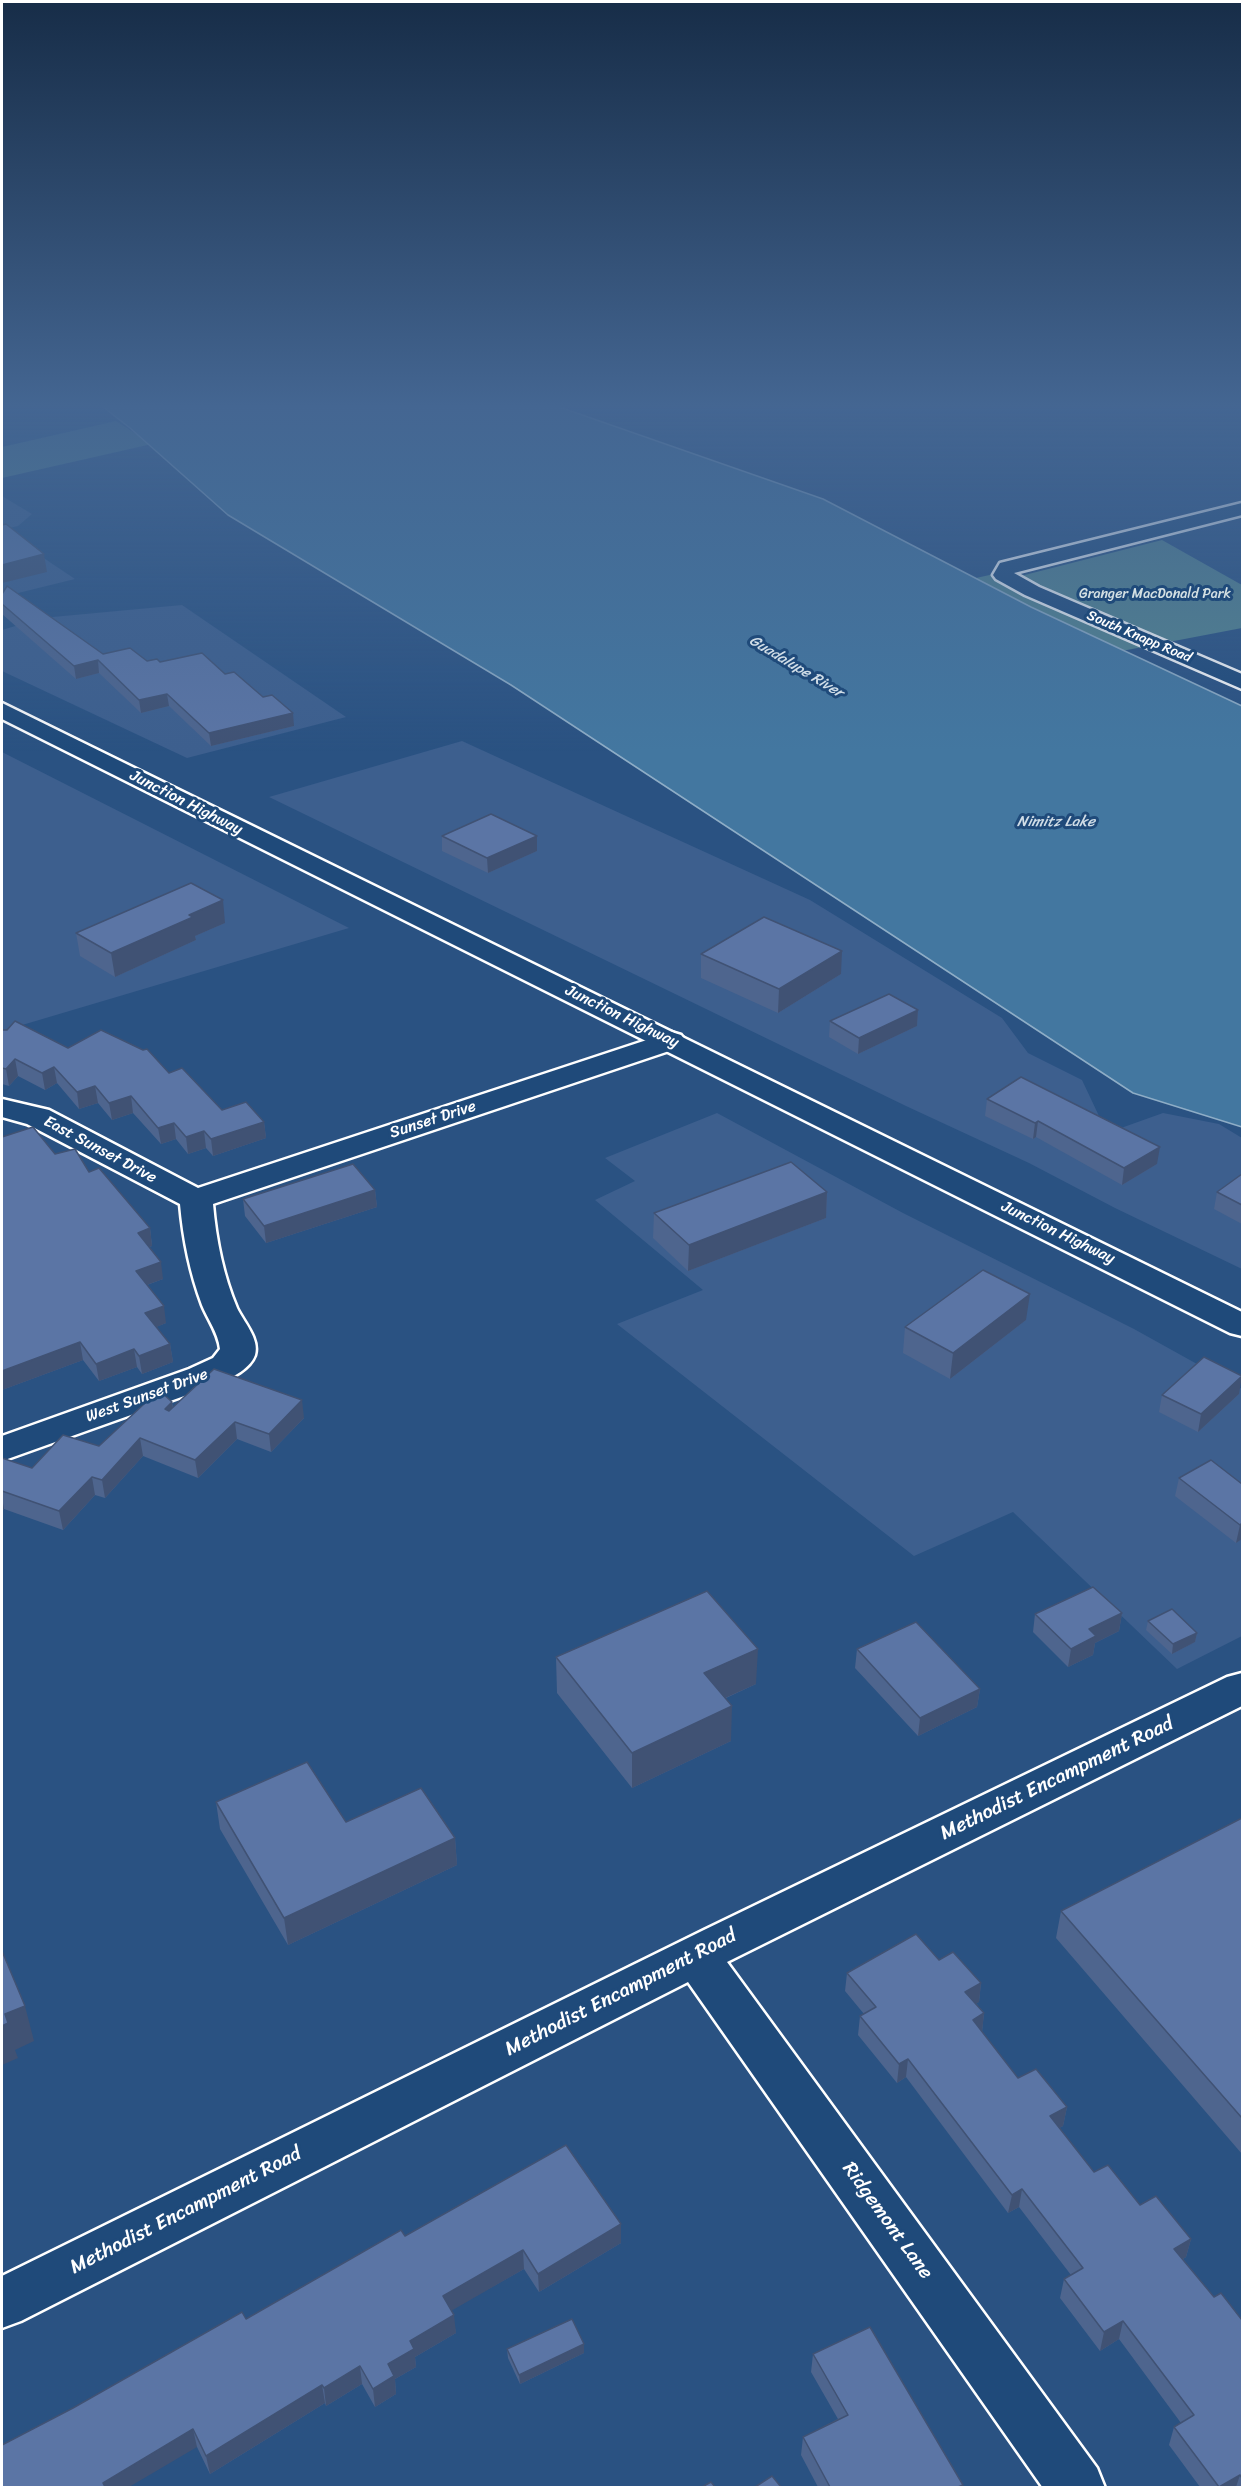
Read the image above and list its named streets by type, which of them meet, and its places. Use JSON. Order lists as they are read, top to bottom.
{
  "streets": {
    "street": [
      "South Knapp Road",
      "Junction Highway",
      "Sunset Drive",
      "East Sunset Drive",
      "West Sunset Drive",
      "Methodist Encampment Road",
      "Ridgemont Lane"
    ]
  },
  "crossings": [
    ["Junction Highway", "Sunset Drive"],
    ["Sunset Drive", "East Sunset Drive"],
    ["Sunset Drive", "West Sunset Drive"],
    ["East Sunset Drive", "West Sunset Drive"],
    ["Methodist Encampment Road", "Ridgemont Lane"]
  ],
  "water": ["Guadalupe River", "Nimitz Lake"],
  "parks": ["Granger MacDonald Park"]
}
